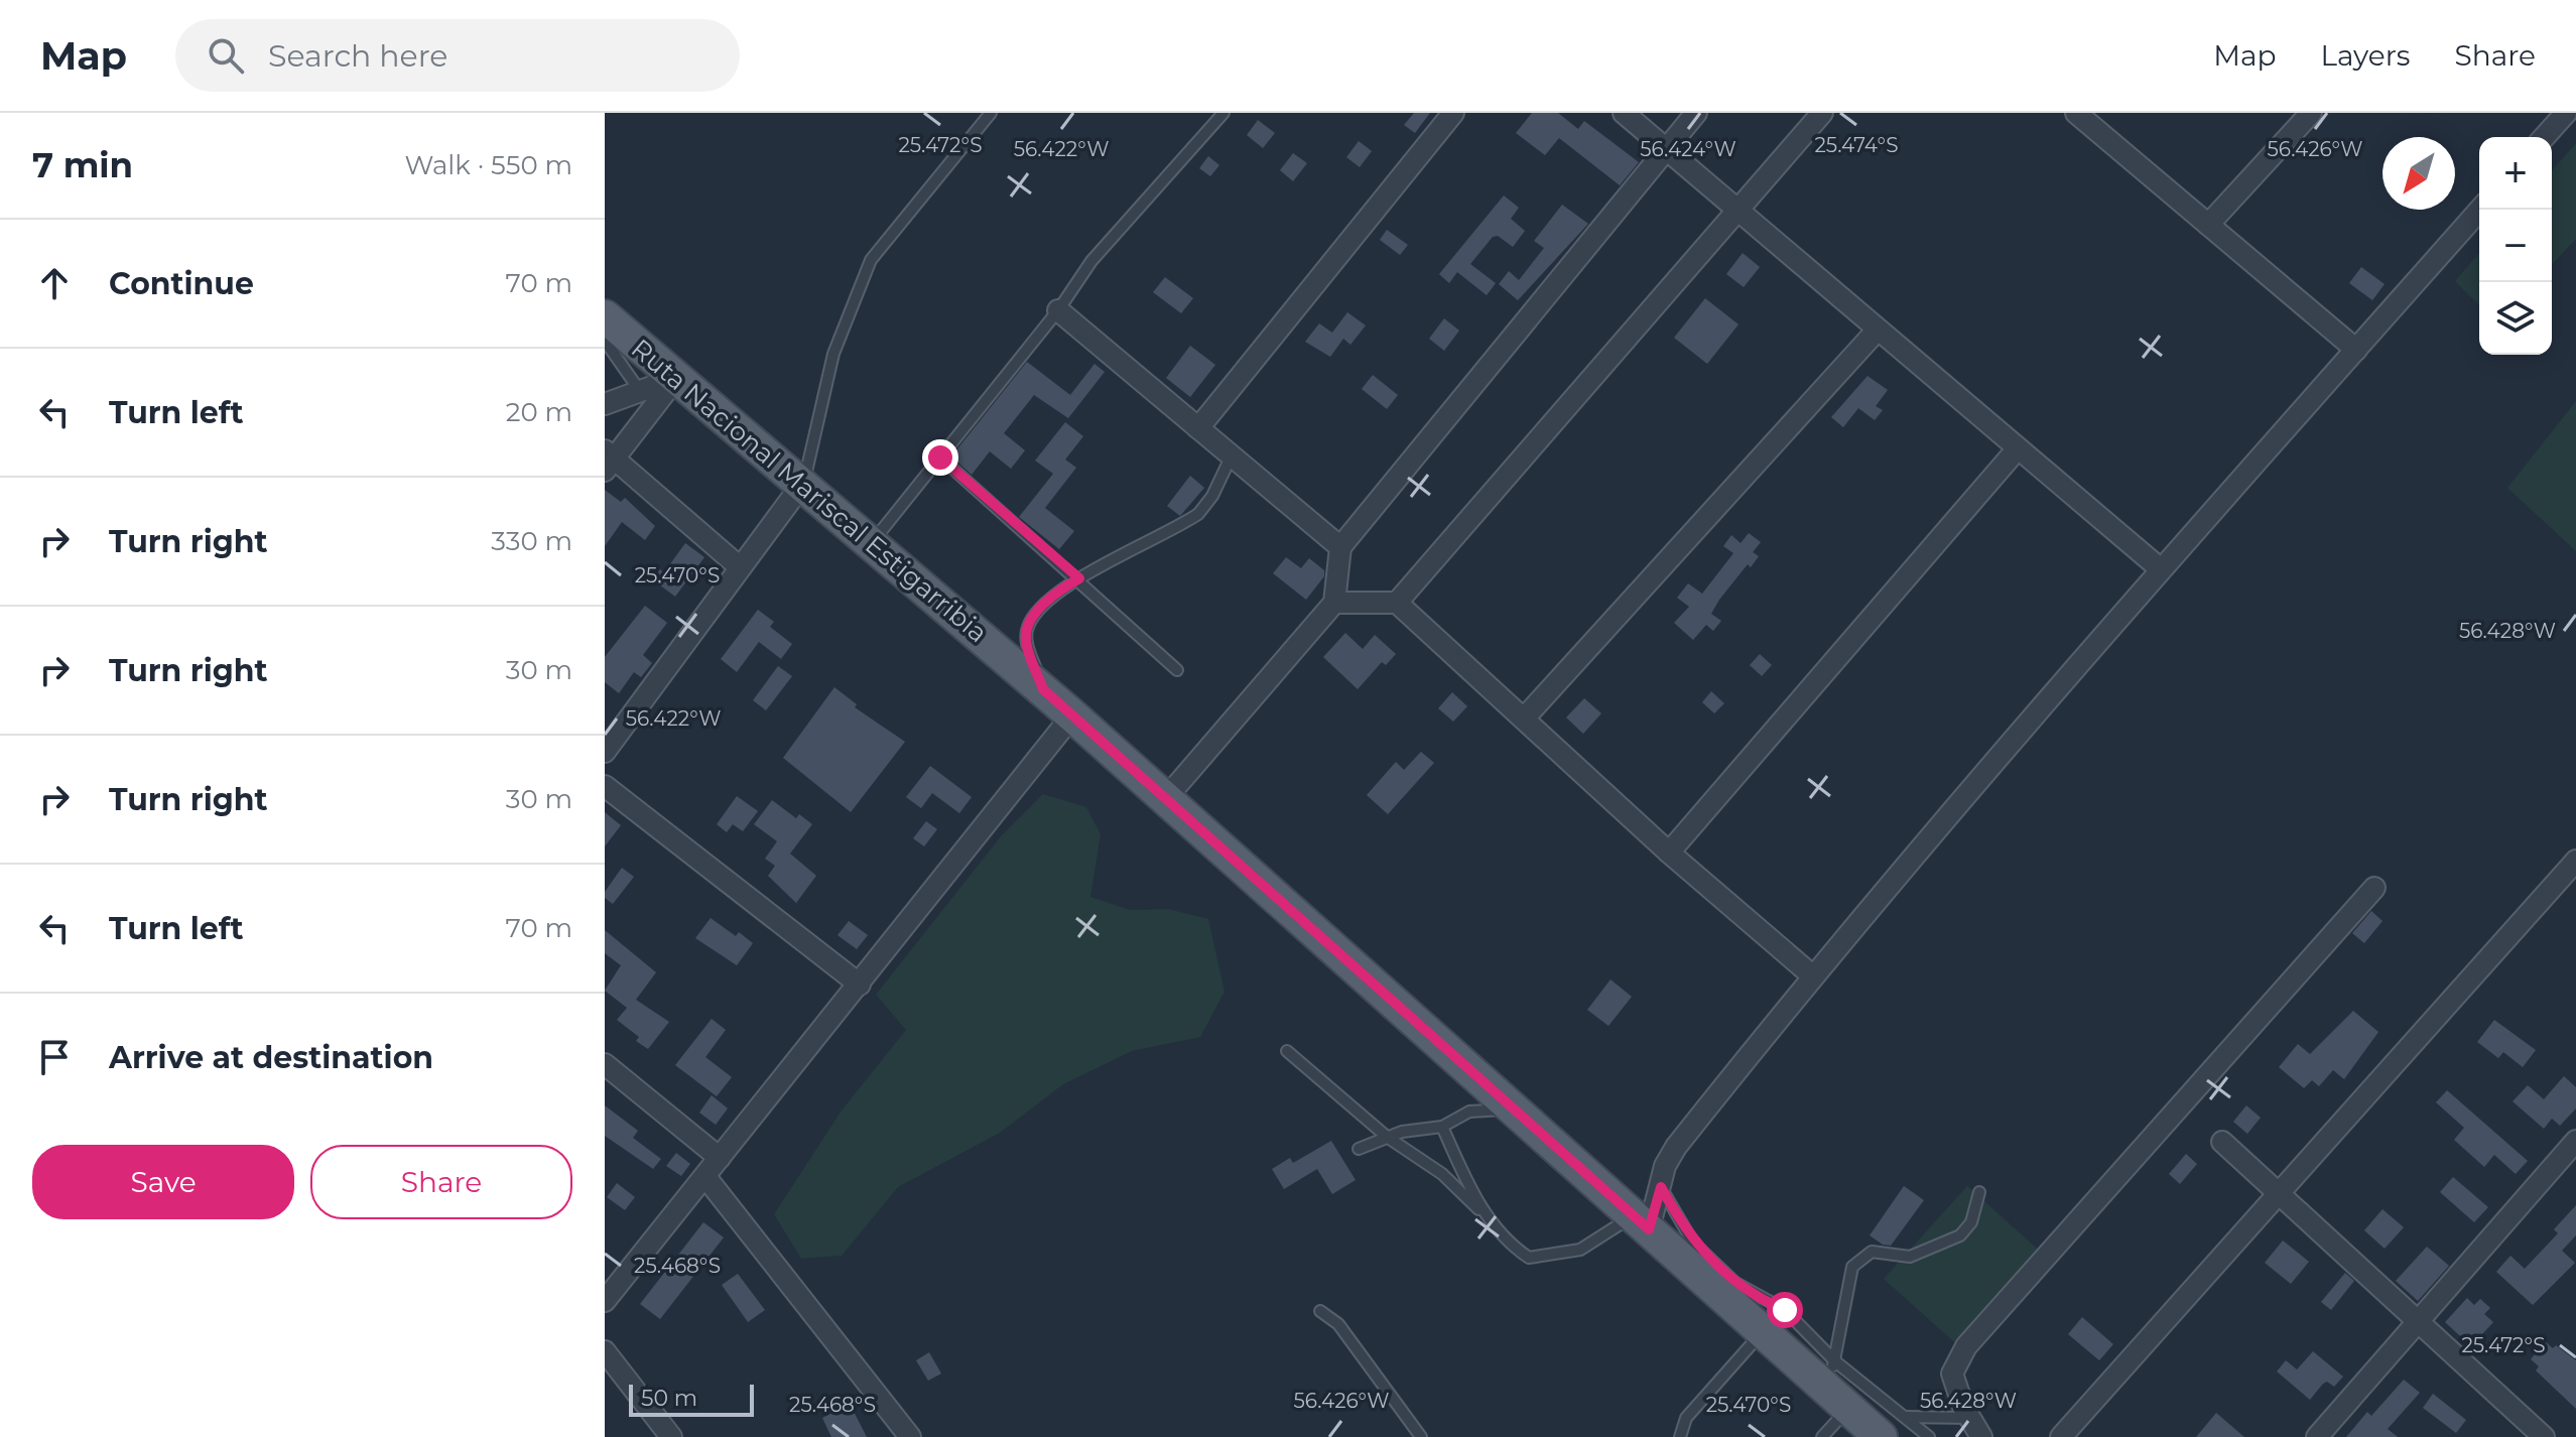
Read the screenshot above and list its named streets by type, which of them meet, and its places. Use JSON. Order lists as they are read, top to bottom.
{
  "streets": {
    "main road": ["Ruta Nacional Mariscal Estigarribia"]
  },
  "scale_bar": "50 m",
  "north": "bottom left",
  "page": {
    "header": "Map",
    "search": "Search here",
    "nav": ["Map", "Layers", "Share"],
    "heading": ["7 min", "Walk · 550 m"],
    "map_buttons": ["+", "−"],
    "list": [
      ["Continue", "70 m"],
      ["Turn left", "20 m"],
      ["Turn right", "330 m"],
      ["Turn right", "30 m"],
      ["Turn right", "30 m"],
      ["Turn left", "70 m"],
      "Arrive at destination"
    ],
    "buttons": ["Save", "Share"],
    "scale": "50 m"
  },
  "coordinates": [
    "25.472°S",
    "25.474°S",
    "56.422°W",
    "56.424°W",
    "56.426°W",
    "25.470°S",
    "56.428°W",
    "25.468°S"
  ]
}
